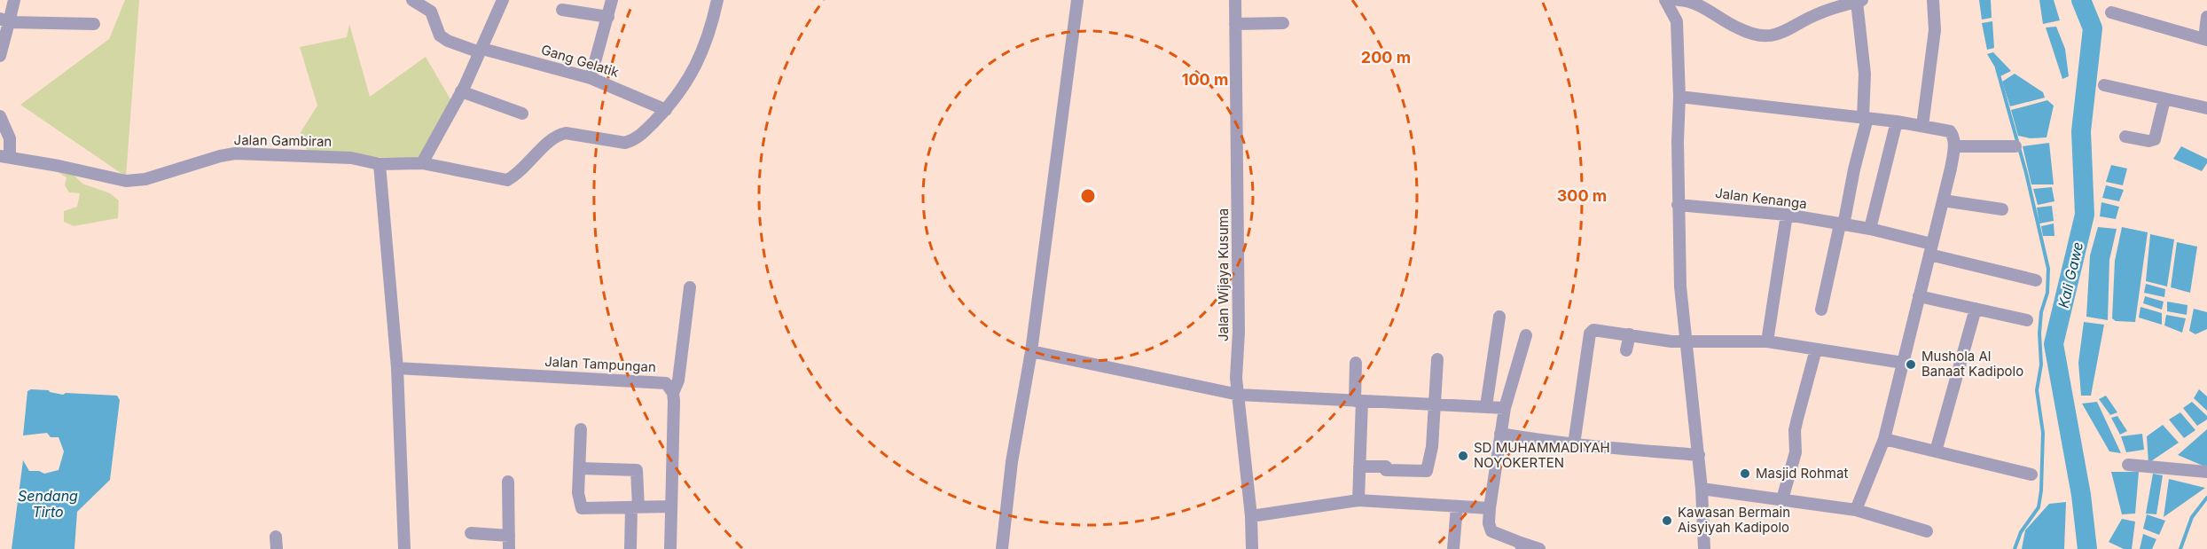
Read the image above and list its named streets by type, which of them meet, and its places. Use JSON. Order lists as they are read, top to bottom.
{
  "streets": {
    "street": [
      "Gang Gelatik",
      "Jalan Gambiran",
      "Jalan Kenanga",
      "Jalan Wijaya Kusuma",
      "Jalan Tampungan"
    ]
  },
  "crossings": [
    ["Gang Gelatik", "Jalan Gambiran"]
  ],
  "water": ["Kali Gawe", "Sendang Tirto"],
  "places": [
    "Mushola Al Banaat Kadipolo",
    "SD MUHAMMADIYAH NOYOKERTEN",
    "Masjid Rohmat",
    "Kawasan Bermain Aisyiyah Kadipolo"
  ],
  "rings": ["200 m", "100 m", "300 m"]
}
